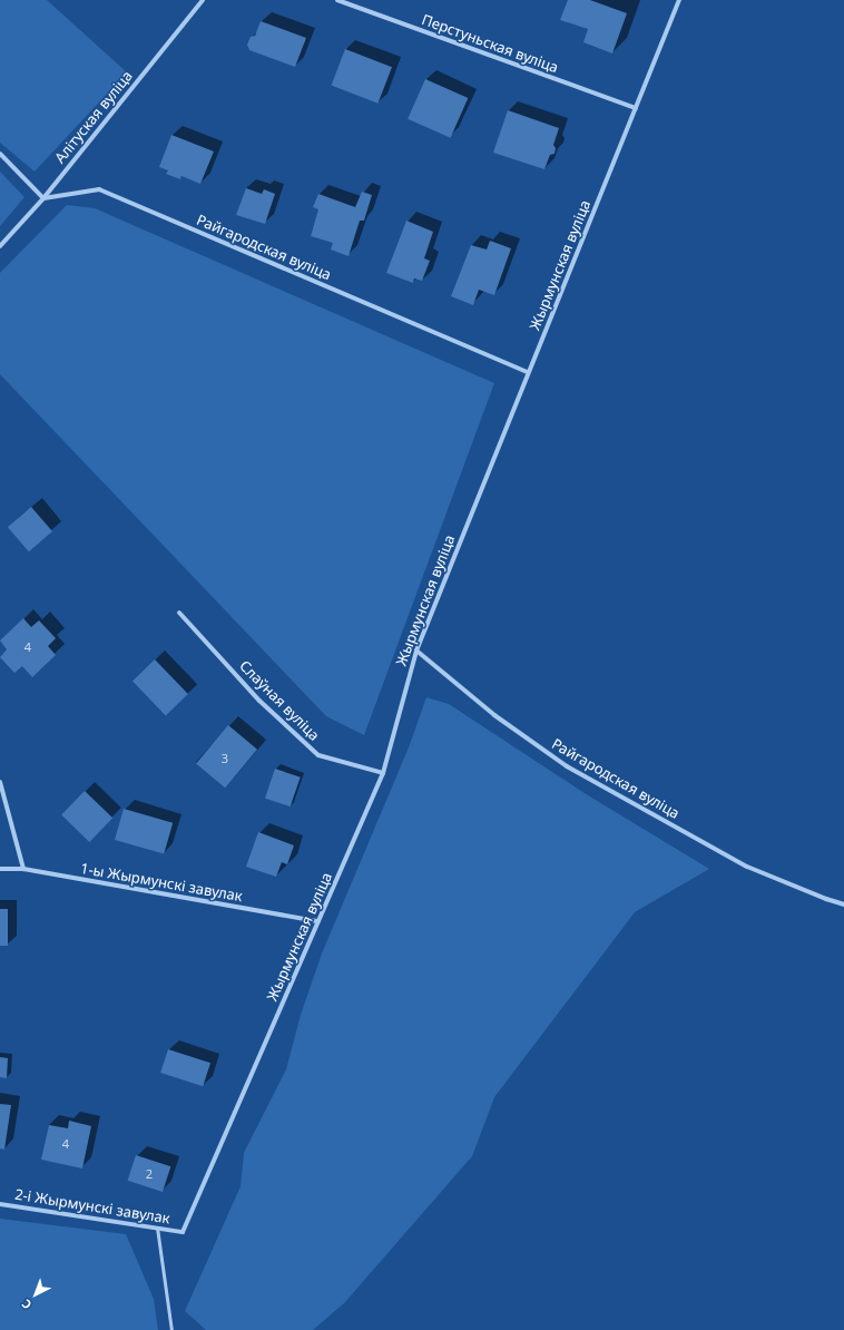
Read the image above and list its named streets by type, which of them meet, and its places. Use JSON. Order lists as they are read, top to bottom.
{
  "streets": {
    "street": [
      "Перстуньская вуліца",
      "Алітуская вуліца",
      "Райгародская вуліца",
      "Жырмунская вуліца",
      "Слаўная вуліца",
      "1-ы Жырмунскі завулак",
      "2-і Жырмунскі завулак"
    ]
  },
  "crossings": [
    ["Перстуньская вуліца", "Жырмунская вуліца"],
    ["Алітуская вуліца", "Райгародская вуліца"],
    ["Райгародская вуліца", "Жырмунская вуліца"],
    ["Жырмунская вуліца", "Слаўная вуліца"],
    ["Жырмунская вуліца", "1-ы Жырмунскі завулак"],
    ["Жырмунская вуліца", "2-і Жырмунскі завулак"]
  ],
  "house_numbers": [
    "4",
    "3",
    "4",
    "2"
  ],
  "north": "bottom left"
}
